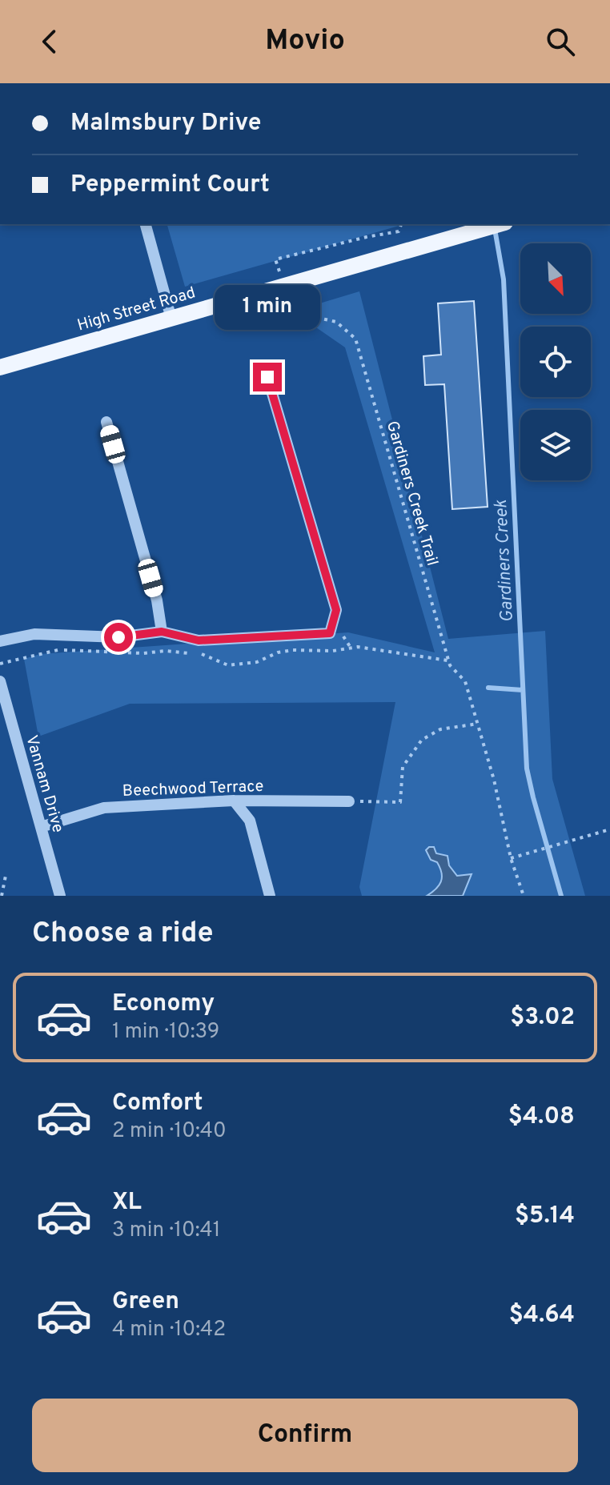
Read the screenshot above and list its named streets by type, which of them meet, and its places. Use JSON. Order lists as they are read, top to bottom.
{
  "streets": {
    "main road": ["High Street Road"],
    "street": ["Vannam Drive", "Beechwood Terrace"],
    "path": ["Gardiners Creek Trail"]
  },
  "crossings": [
    ["High Street Road", "Gardiners Creek Trail"],
    ["Vannam Drive", "Beechwood Terrace"]
  ],
  "water": ["Gardiners Creek"],
  "north": "bottom right",
  "page": {
    "header": "Movio",
    "banner": ["Malmsbury Drive", "Peppermint Court"],
    "bubble": "1 min",
    "heading": "Choose a ride",
    "list": [
      {
        "name": "Economy",
        "note": "1 min · 10:39",
        "value": "$3.02"
      },
      {
        "name": "Comfort",
        "note": "2 min · 10:40",
        "value": "$4.08"
      },
      {
        "name": "XL",
        "note": "3 min · 10:41",
        "value": "$5.14"
      },
      {
        "name": "Green",
        "note": "4 min · 10:42",
        "value": "$4.64"
      }
    ],
    "buttons": "Confirm"
  }
}
